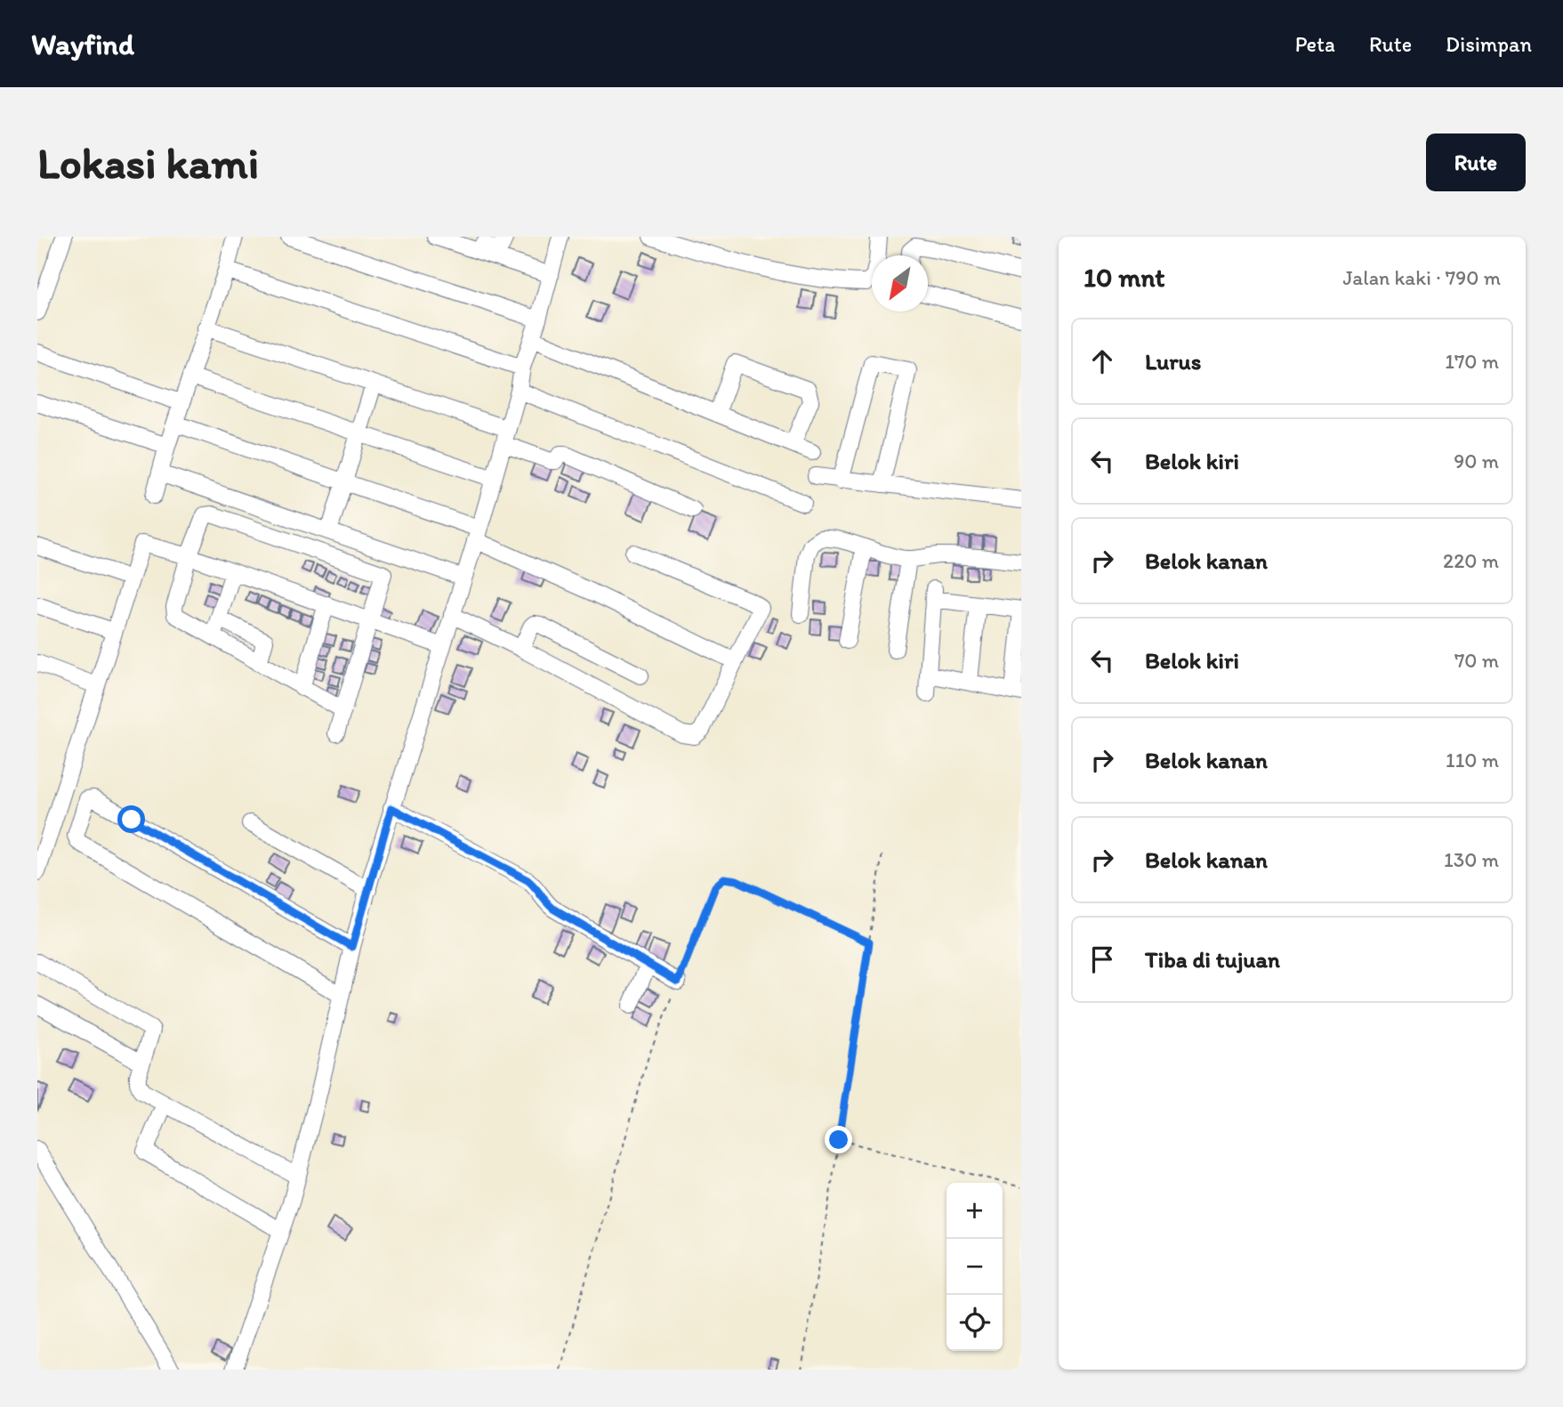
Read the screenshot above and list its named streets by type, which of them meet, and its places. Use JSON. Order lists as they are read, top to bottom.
{
  "north": "bottom left",
  "page": {
    "header": "Wayfind",
    "nav": ["Peta", "Rute", "Disimpan"],
    "buttons": "Rute",
    "title": "Lokasi kami",
    "heading": ["10 mnt", "Jalan kaki · 790 m"],
    "list": [
      ["Lurus", "170 m"],
      ["Belok kiri", "90 m"],
      ["Belok kanan", "220 m"],
      ["Belok kiri", "70 m"],
      ["Belok kanan", "110 m"],
      ["Belok kanan", "130 m"],
      "Tiba di tujuan"
    ],
    "map_buttons": ["+", "−"]
  }
}
